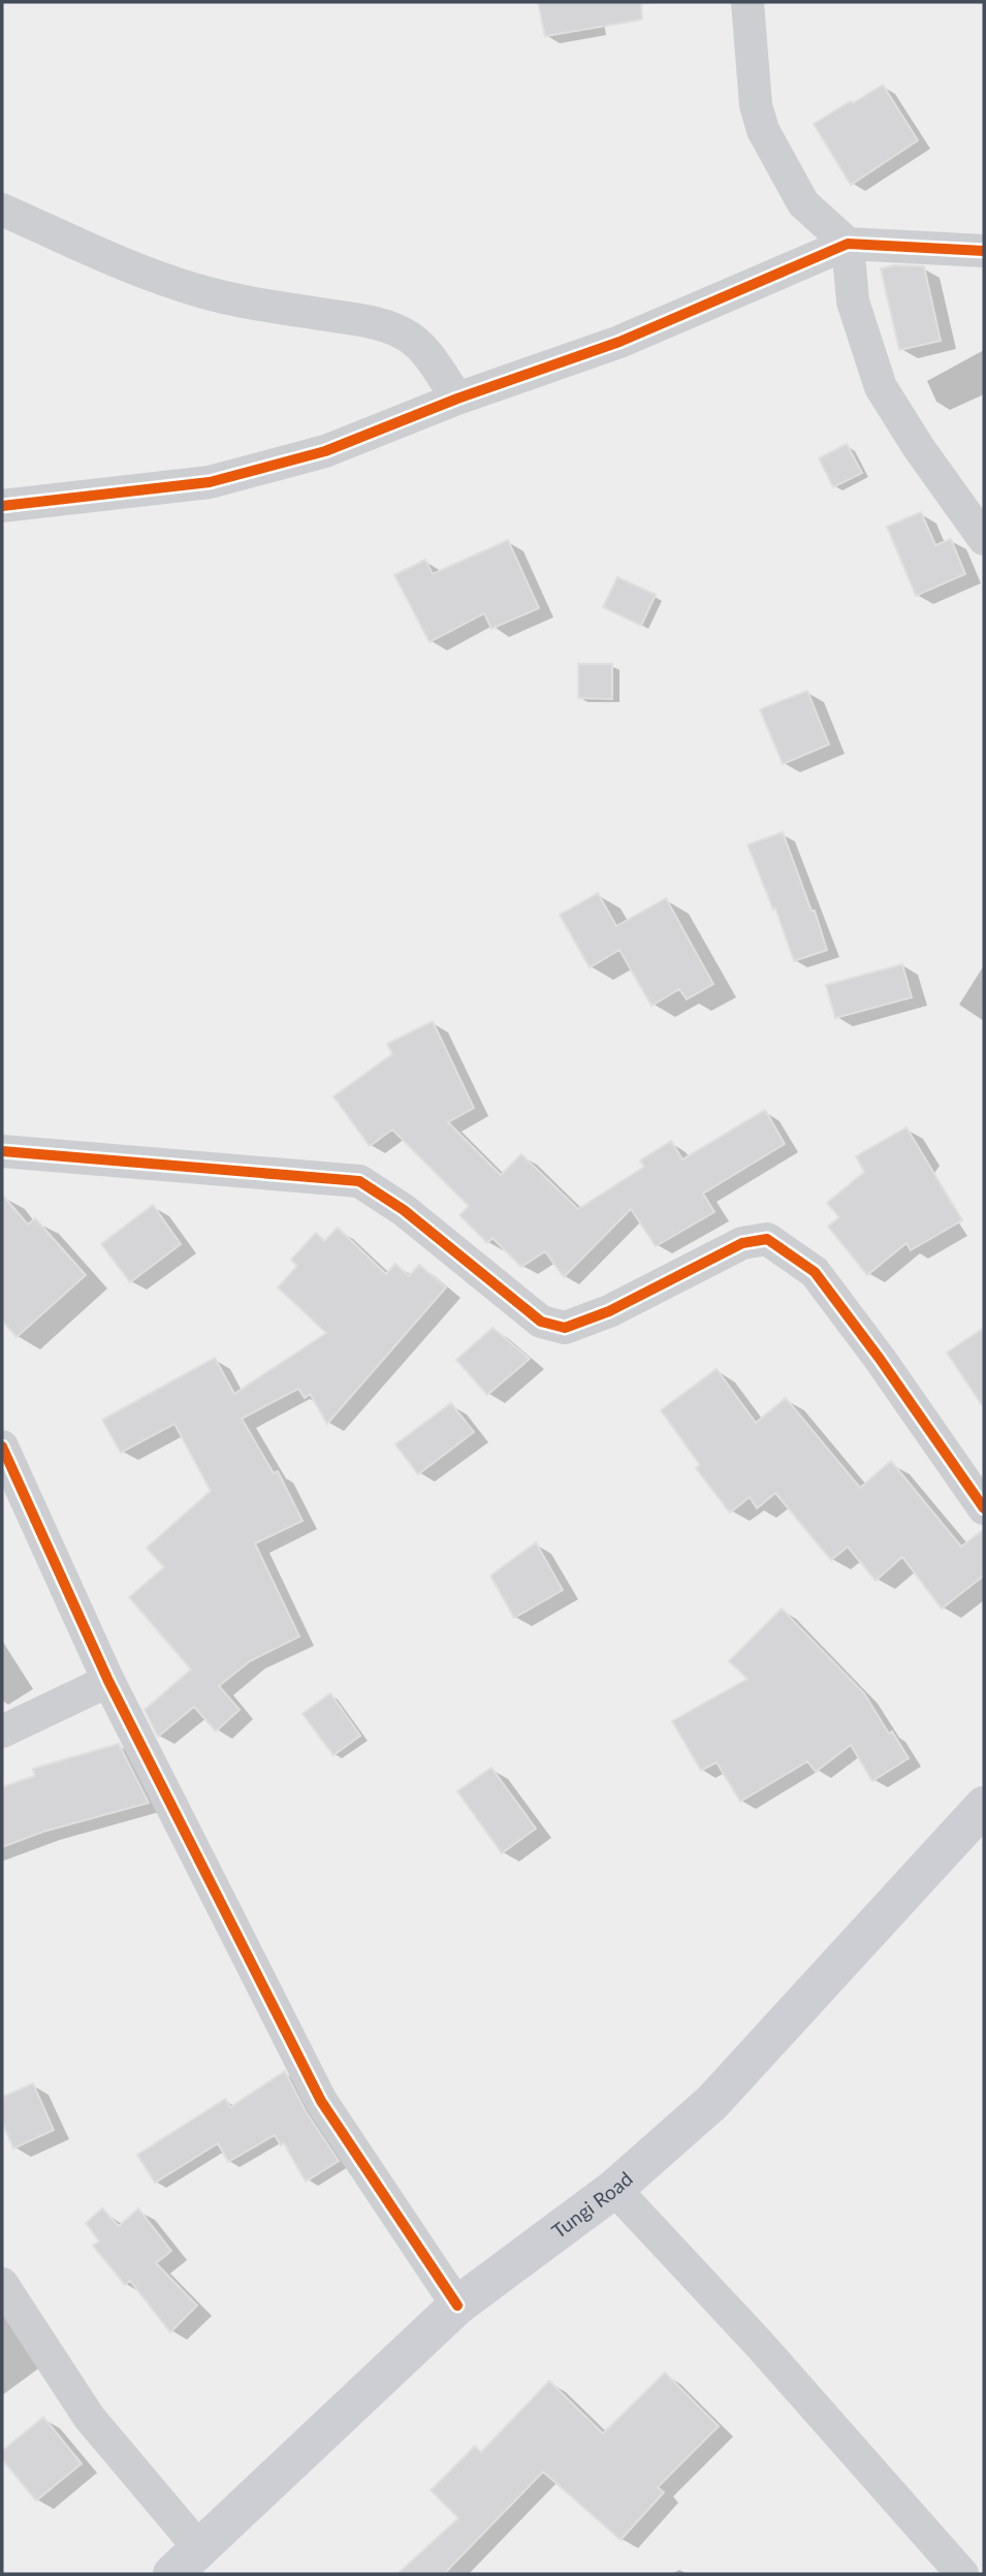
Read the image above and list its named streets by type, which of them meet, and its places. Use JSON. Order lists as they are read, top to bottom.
{
  "streets": {
    "main road": ["Tungi Road"]
  }
}
